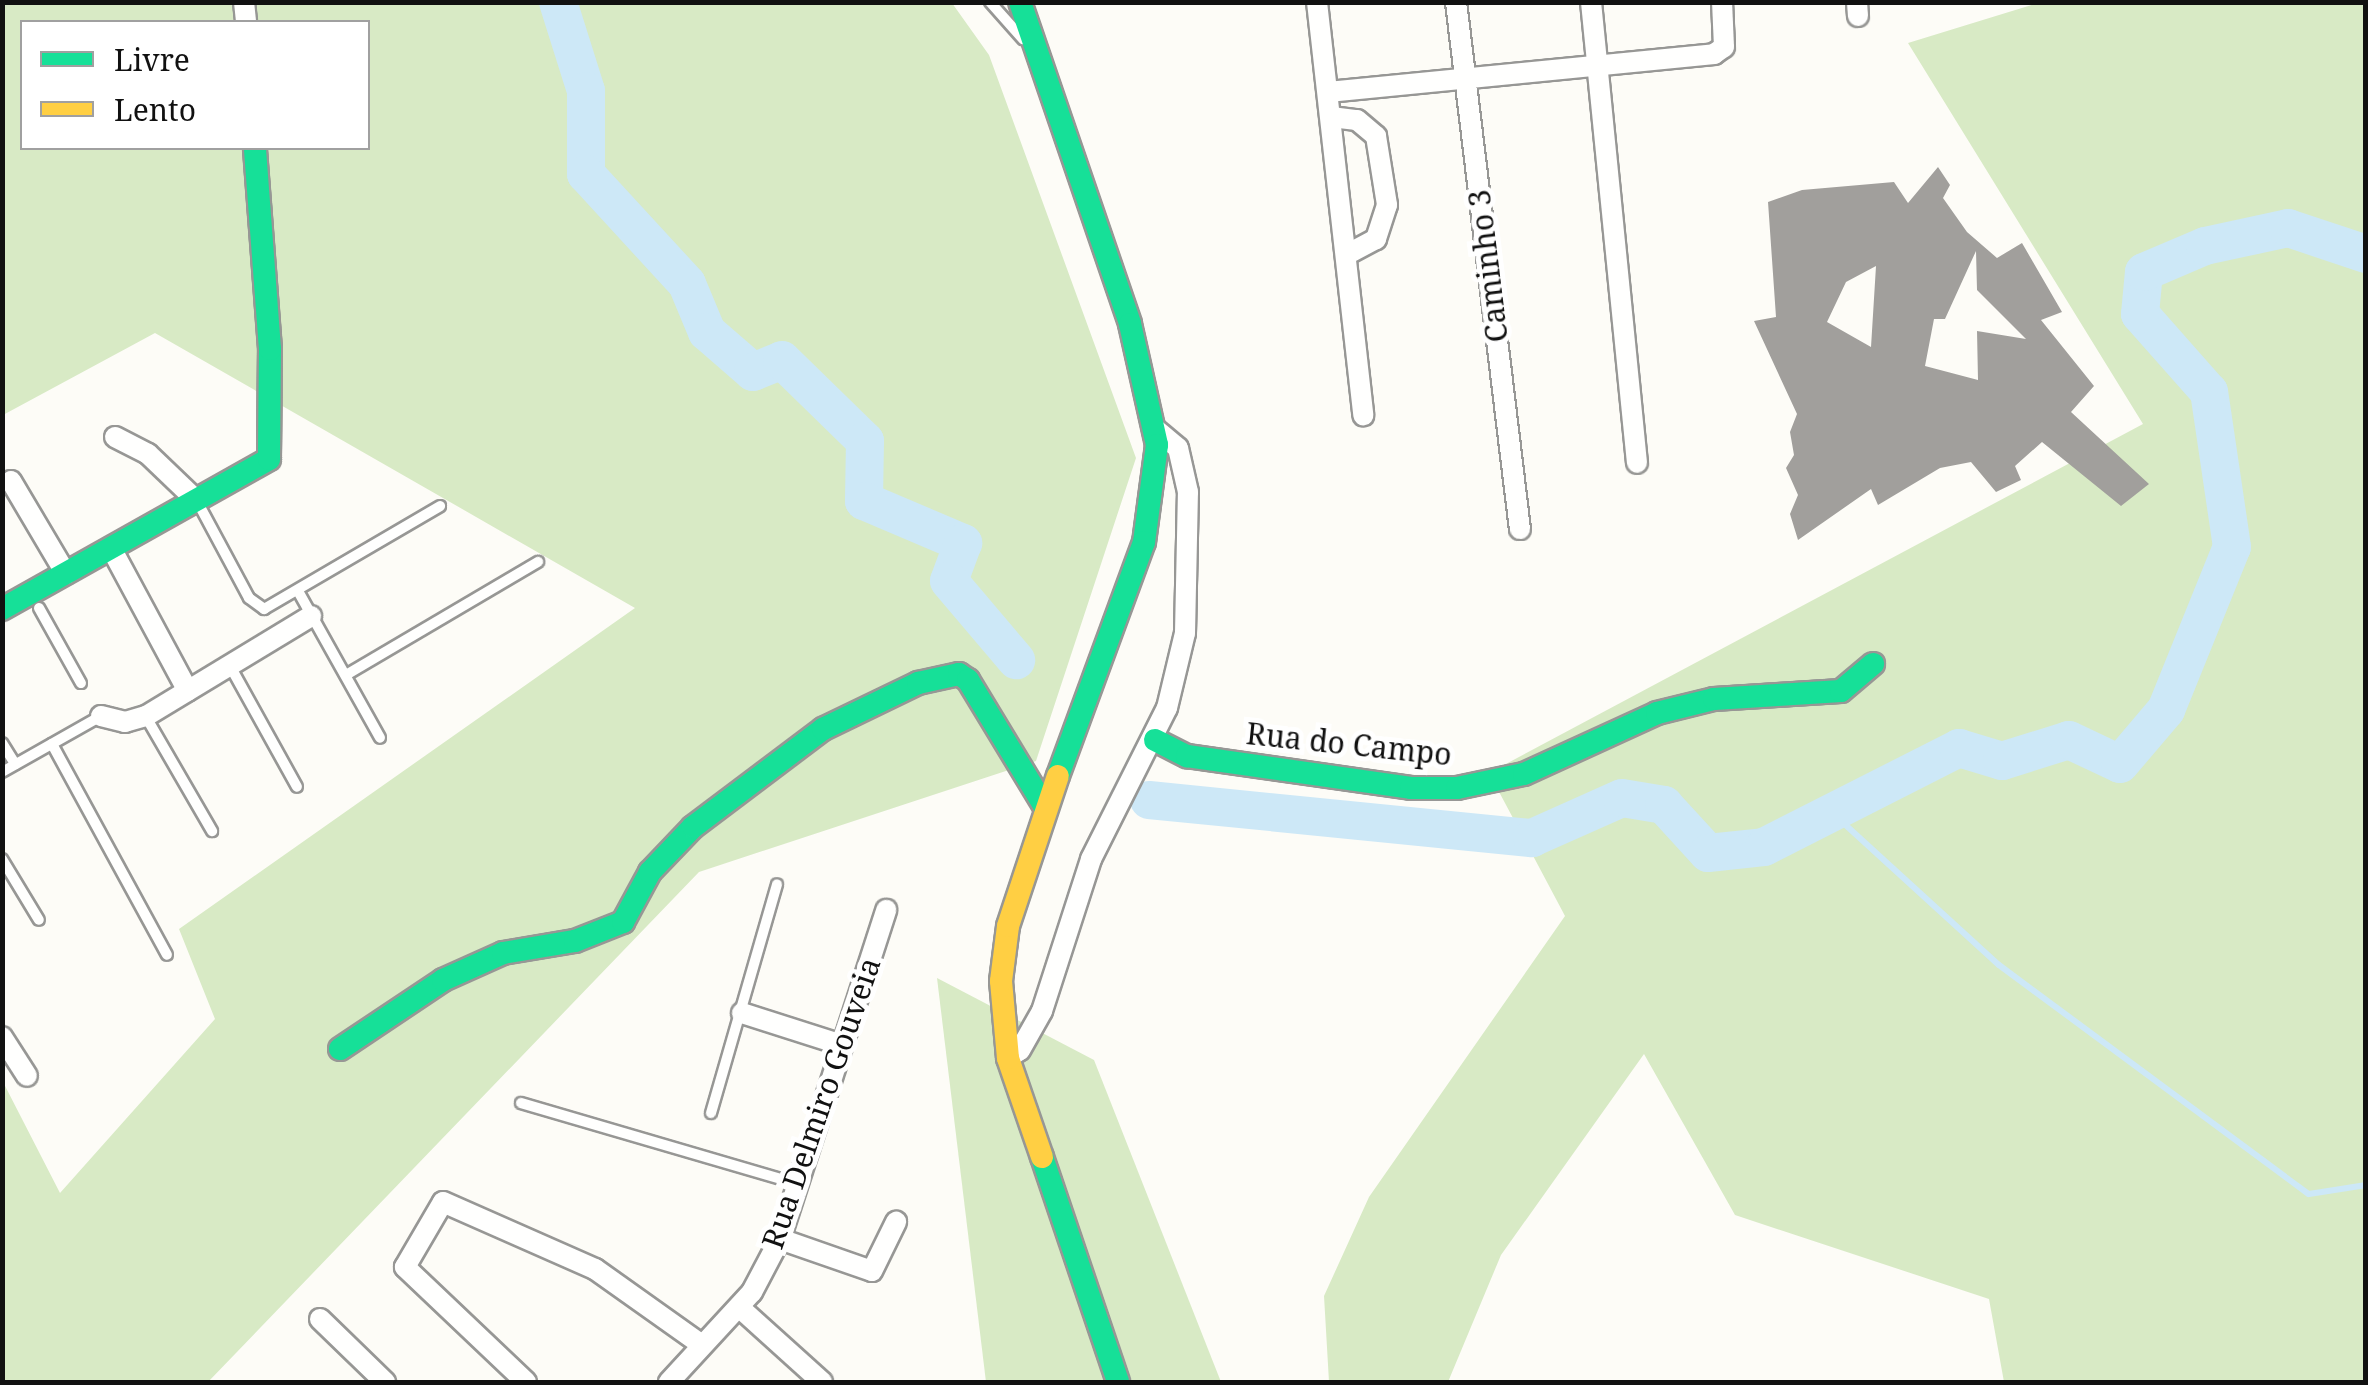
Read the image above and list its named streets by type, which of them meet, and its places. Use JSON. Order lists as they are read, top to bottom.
{
  "streets": {
    "street": ["Caminho 3", "Rua do Campo", "Rua Delmiro Gouveia"]
  },
  "legend": ["Livre", "Lento"]
}
